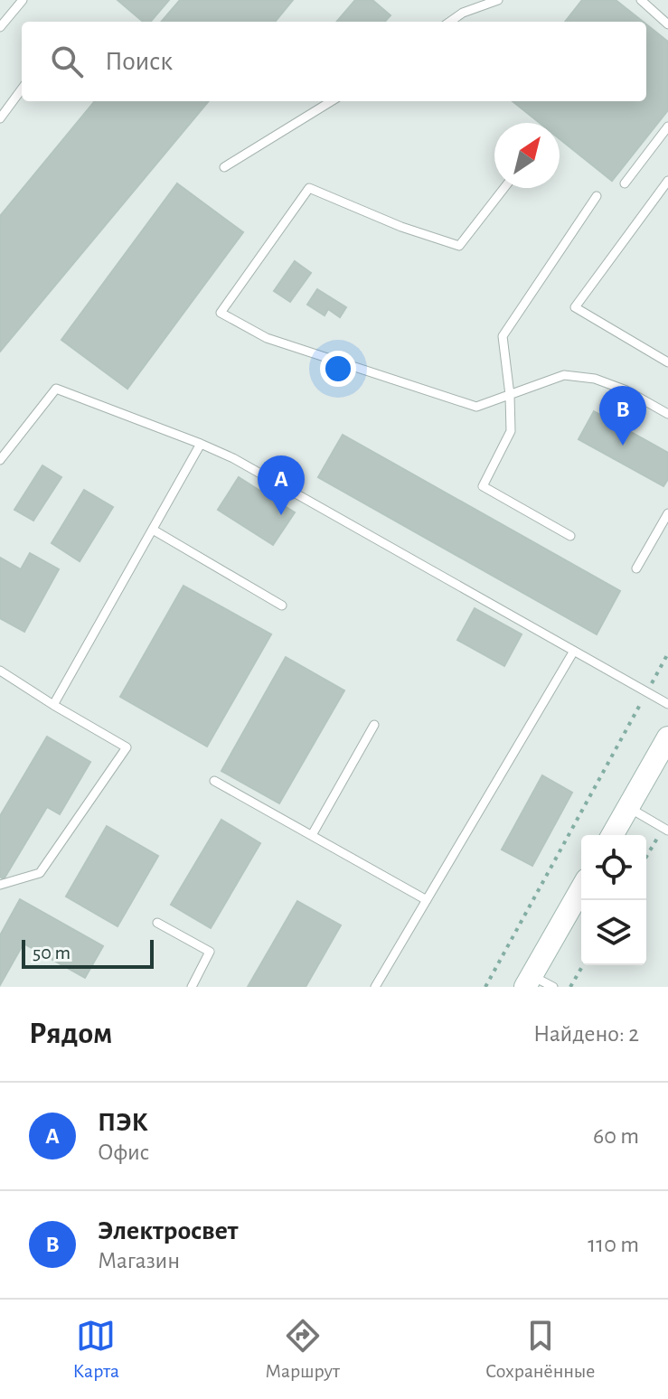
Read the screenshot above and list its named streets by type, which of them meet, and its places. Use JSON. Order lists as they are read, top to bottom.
{
  "scale_bar": "50 m",
  "north": "top right",
  "page": {
    "search": "Поиск",
    "pins": ["B", "A"],
    "scale": "50 m",
    "heading": ["Рядом", "Найдено: 2"],
    "list": [
      {
        "mark": "A",
        "name": "ПЭК",
        "note": "Офис",
        "value": "60 m"
      },
      {
        "mark": "B",
        "name": "Электросвет",
        "note": "Магазин",
        "value": "110 m"
      }
    ],
    "nav": ["Карта", "Маршрут", "Сохранённые"]
  }
}
